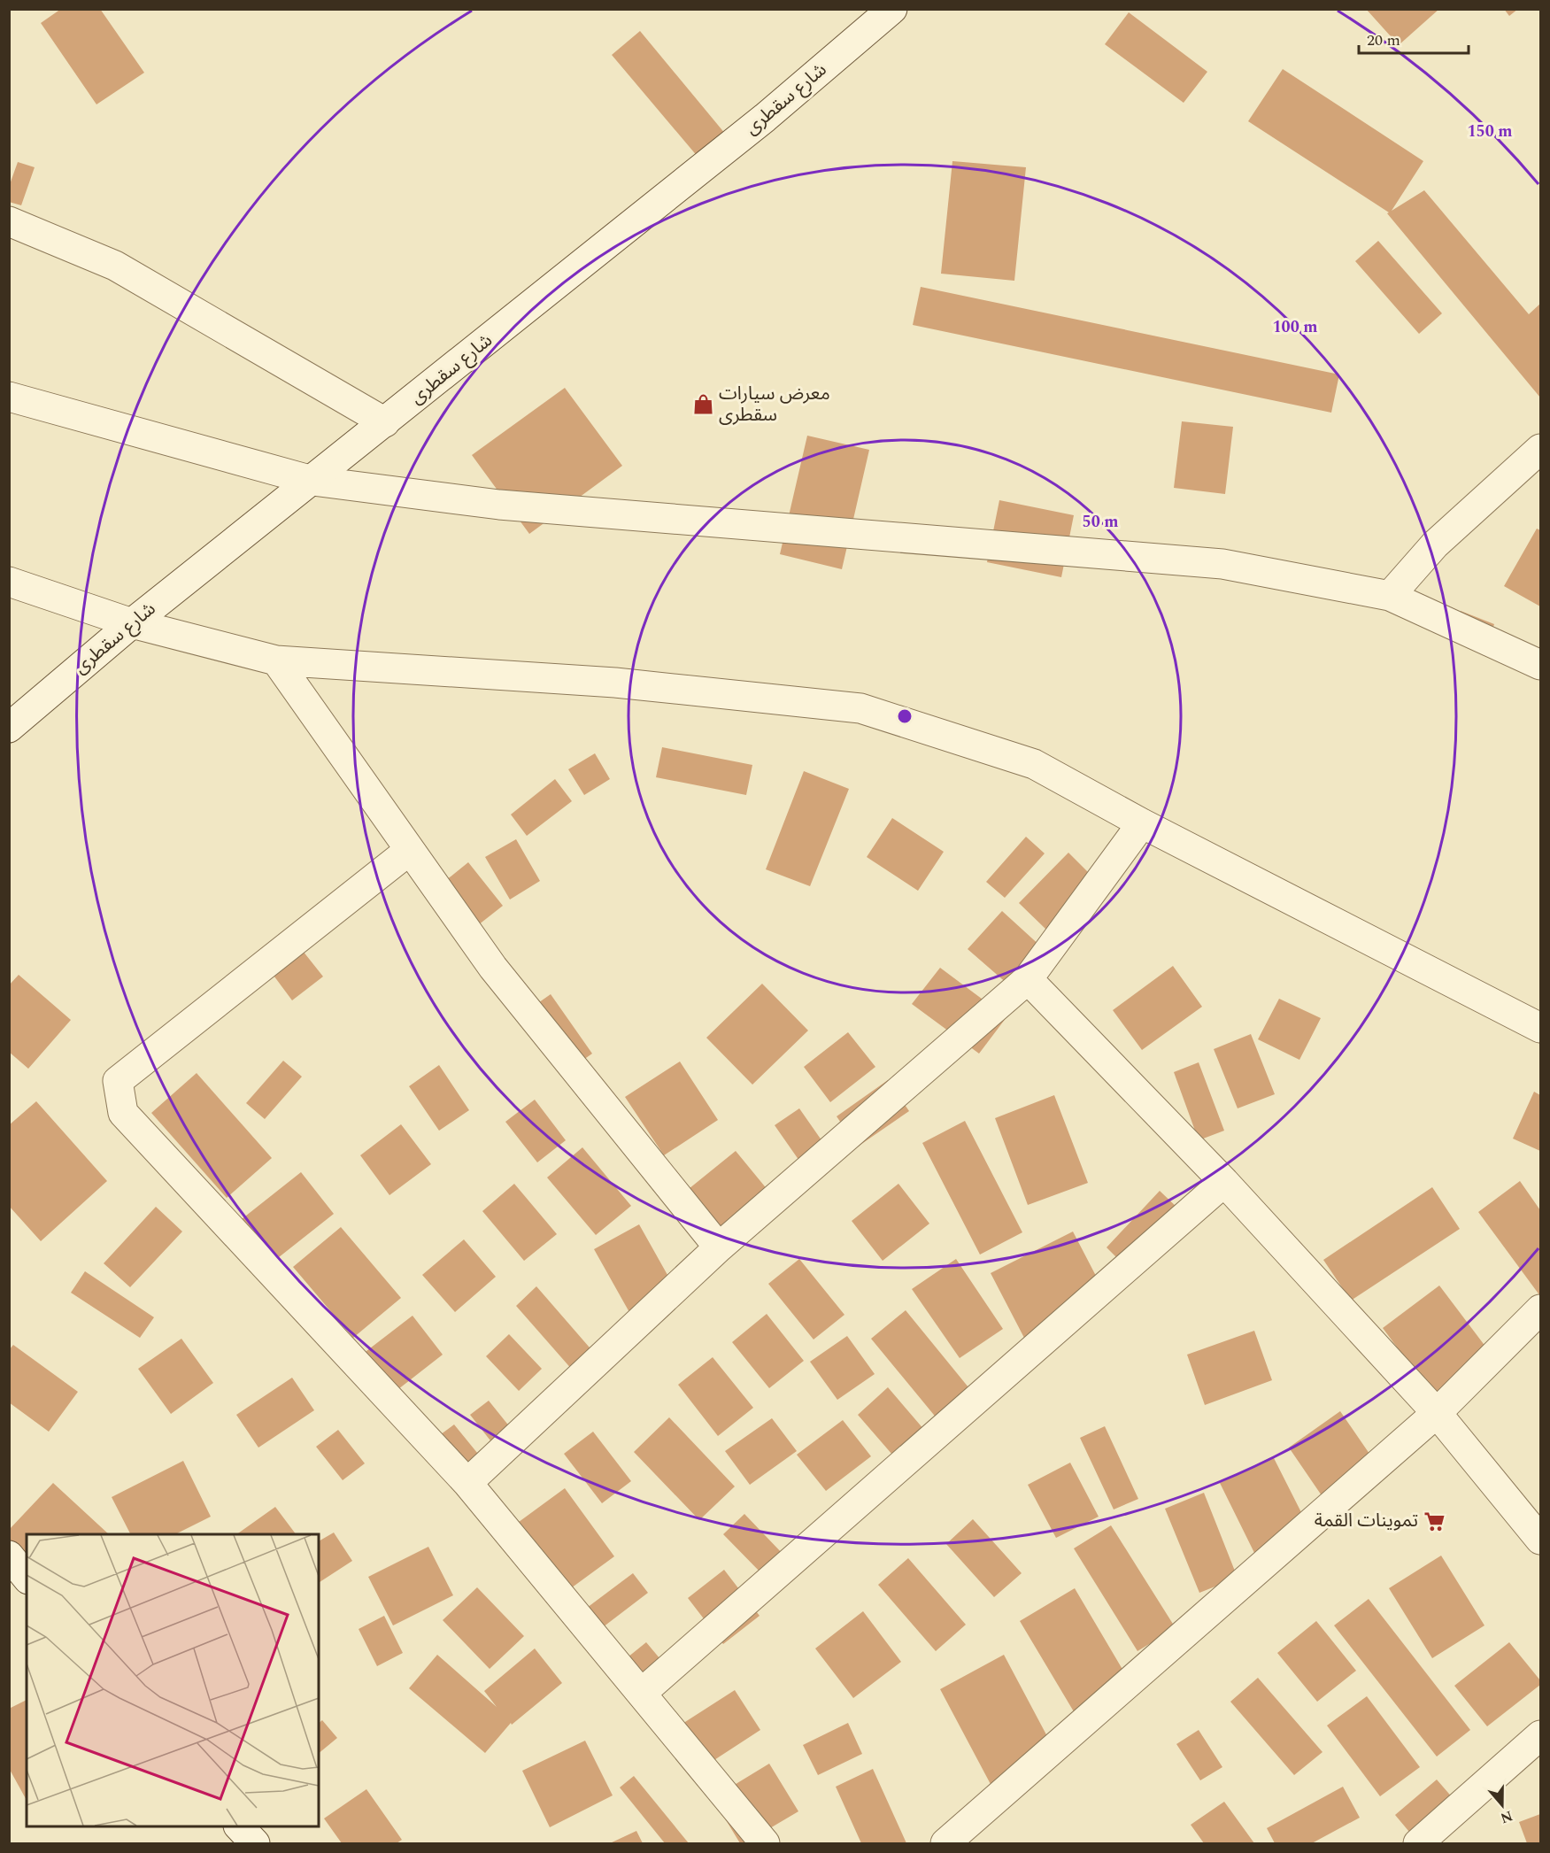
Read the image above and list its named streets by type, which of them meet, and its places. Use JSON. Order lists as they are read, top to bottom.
{
  "streets": {
    "street": ["شارع سقطرى"]
  },
  "places": {
    "shop": ["معرض سيارات سقطرى"],
    "supermarket": ["تموينات القمة"]
  },
  "scale_bar": "20 m",
  "north": "bottom",
  "rings": ["150 m", "100 m", "50 m"]
}
